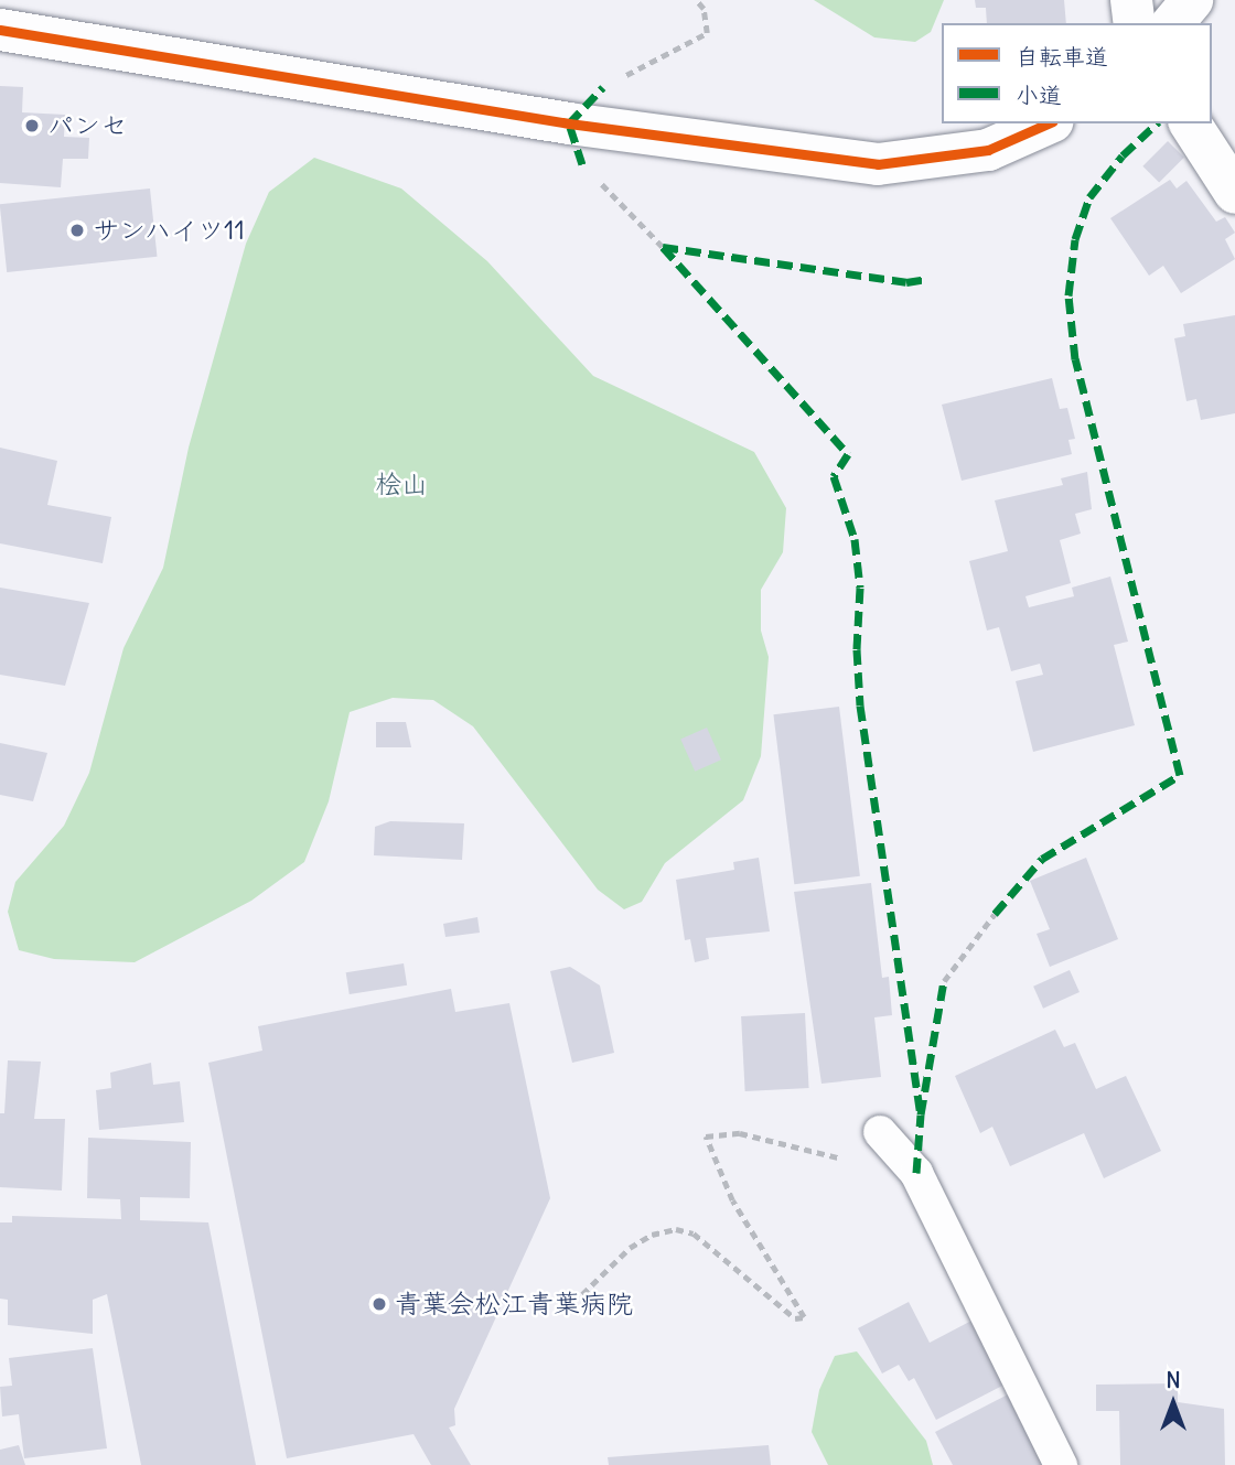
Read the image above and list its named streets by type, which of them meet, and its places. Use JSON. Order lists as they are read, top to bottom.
{
  "parks": ["桧山"],
  "places": ["パンセ", "サンハイツ11", "青葉会松江青葉病院"],
  "legend": ["自転車道", "小道"],
  "north": "top"
}
